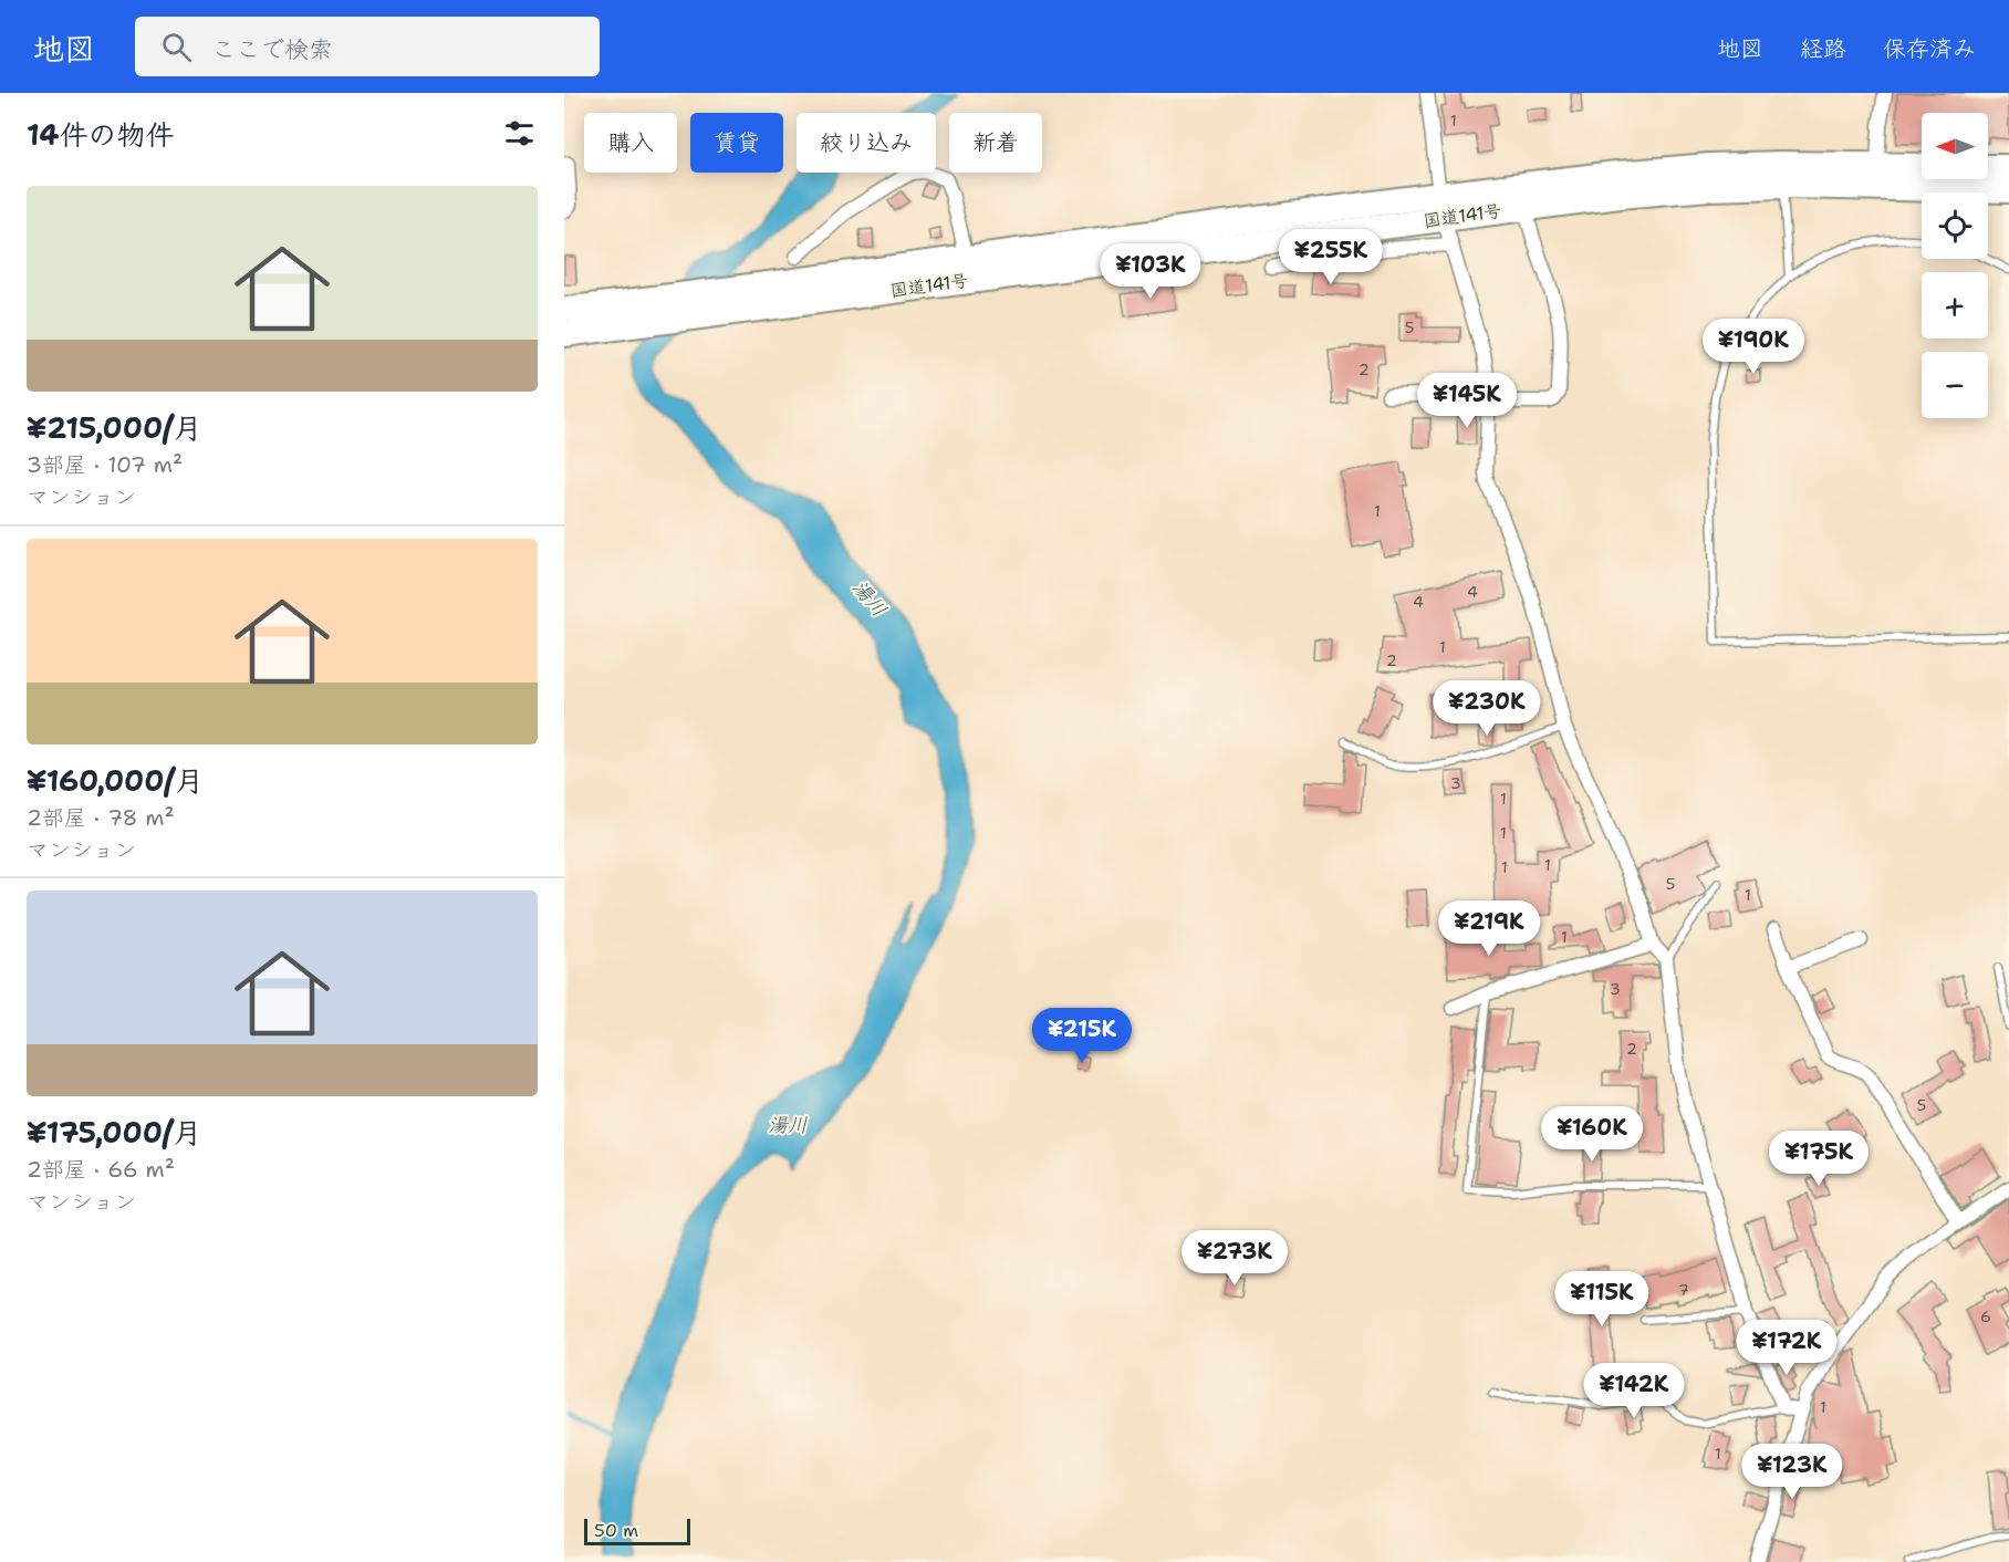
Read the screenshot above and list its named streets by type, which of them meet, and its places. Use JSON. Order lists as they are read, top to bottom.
{
  "streets": {
    "highway": ["国道141号"]
  },
  "water": ["湯川"],
  "house_numbers": [
    "1",
    "5",
    "2",
    "1",
    "4",
    "4",
    "1",
    "2",
    "3",
    "1",
    "1",
    "1",
    "1",
    "5",
    "1",
    "1",
    "3",
    "2",
    "5",
    "7",
    "6",
    "1",
    "1"
  ],
  "scale_bar": "50 m",
  "north": "left",
  "page": {
    "header": "地図",
    "search": "ここで検索",
    "nav": ["地図", "経路", "保存済み"],
    "heading": "14件の物件",
    "map_buttons": ["+", "−"],
    "chip": [
      "購入",
      "賃貸",
      "絞り込み",
      "新着"
    ],
    "list": [
      {
        "name": "¥215,000/月",
        "note": "3部屋 · 107 m² · マンション"
      },
      {
        "name": "¥160,000/月",
        "note": "2部屋 · 78 m² · マンション"
      },
      {
        "name": "¥175,000/月",
        "note": "2部屋 · 66 m² · マンション"
      }
    ],
    "price": [
      "¥255K",
      "¥103K",
      "¥190K",
      "¥145K",
      "¥230K",
      "¥219K",
      "¥215K",
      "¥160K",
      "¥175K",
      "¥273K",
      "¥115K",
      "¥172K",
      "¥142K",
      "¥123K"
    ],
    "scale": "50 m"
  }
}
